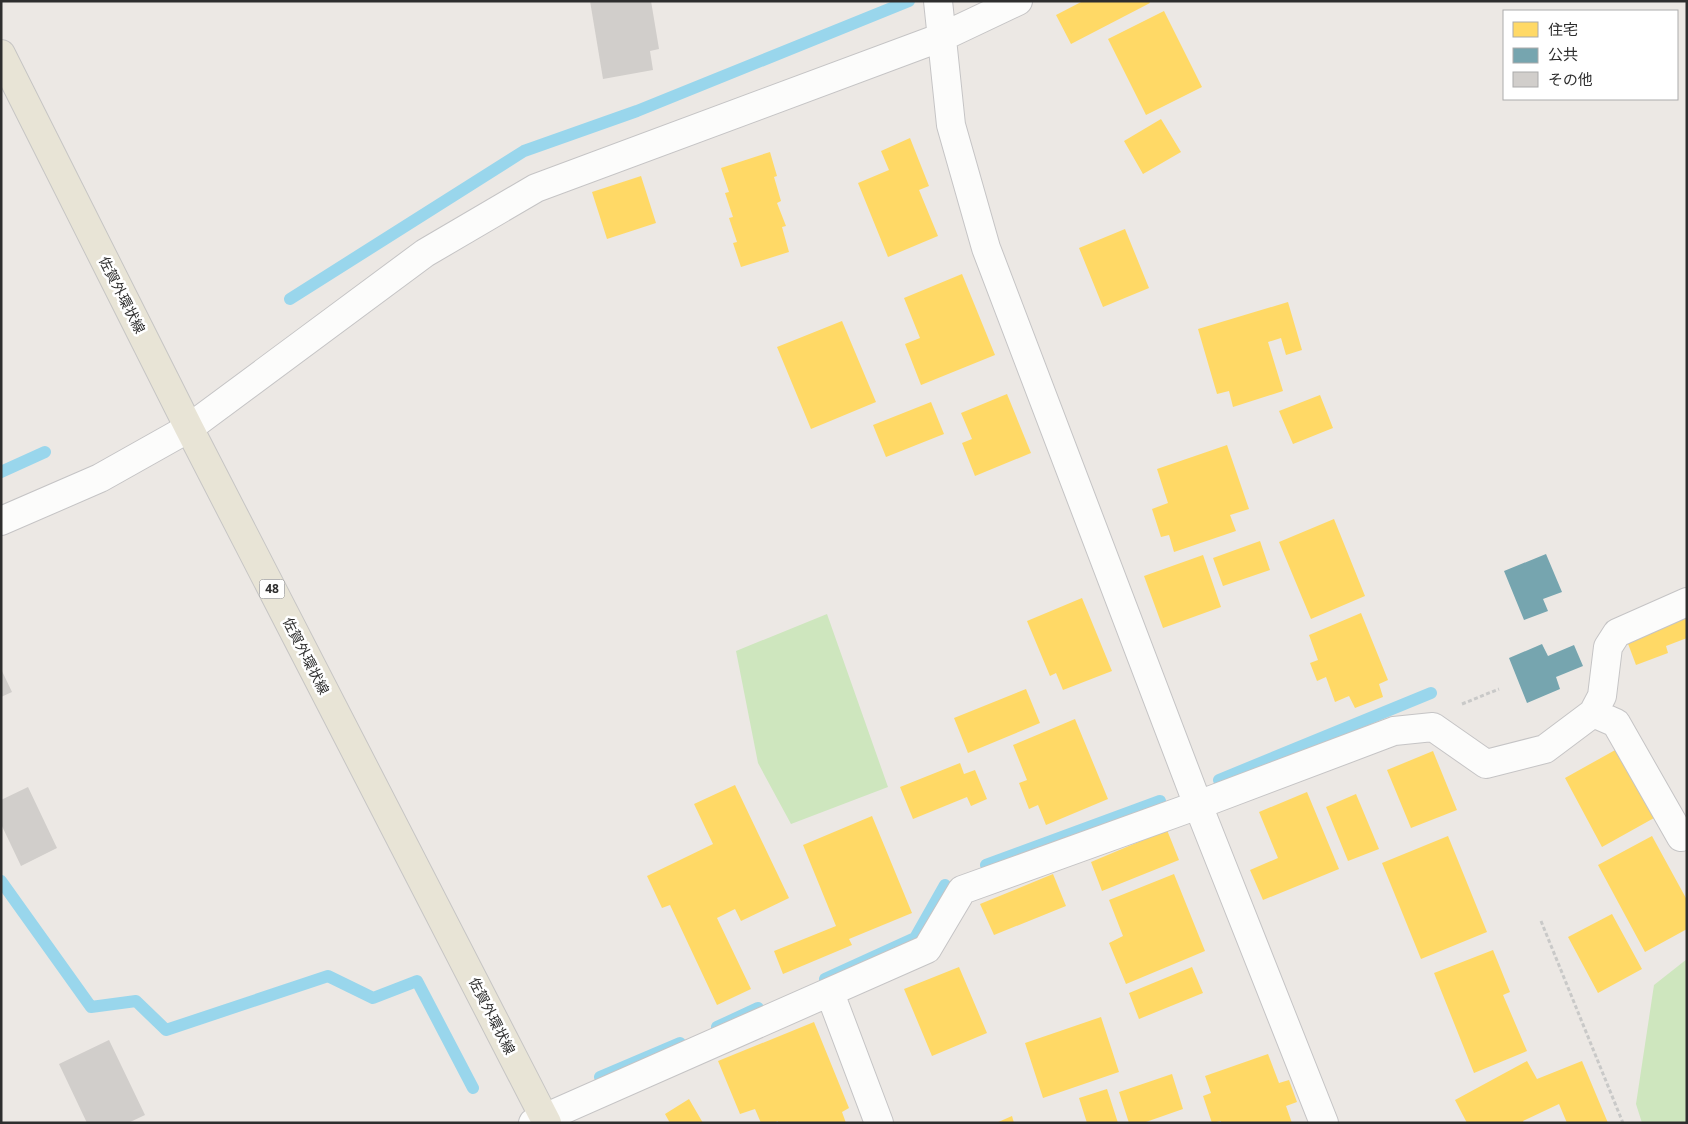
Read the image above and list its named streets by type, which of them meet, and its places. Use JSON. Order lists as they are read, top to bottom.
{
  "streets": {
    "main road": ["佐賀外環状線", "48"]
  },
  "legend": ["住宅", "公共", "その他"]
}
